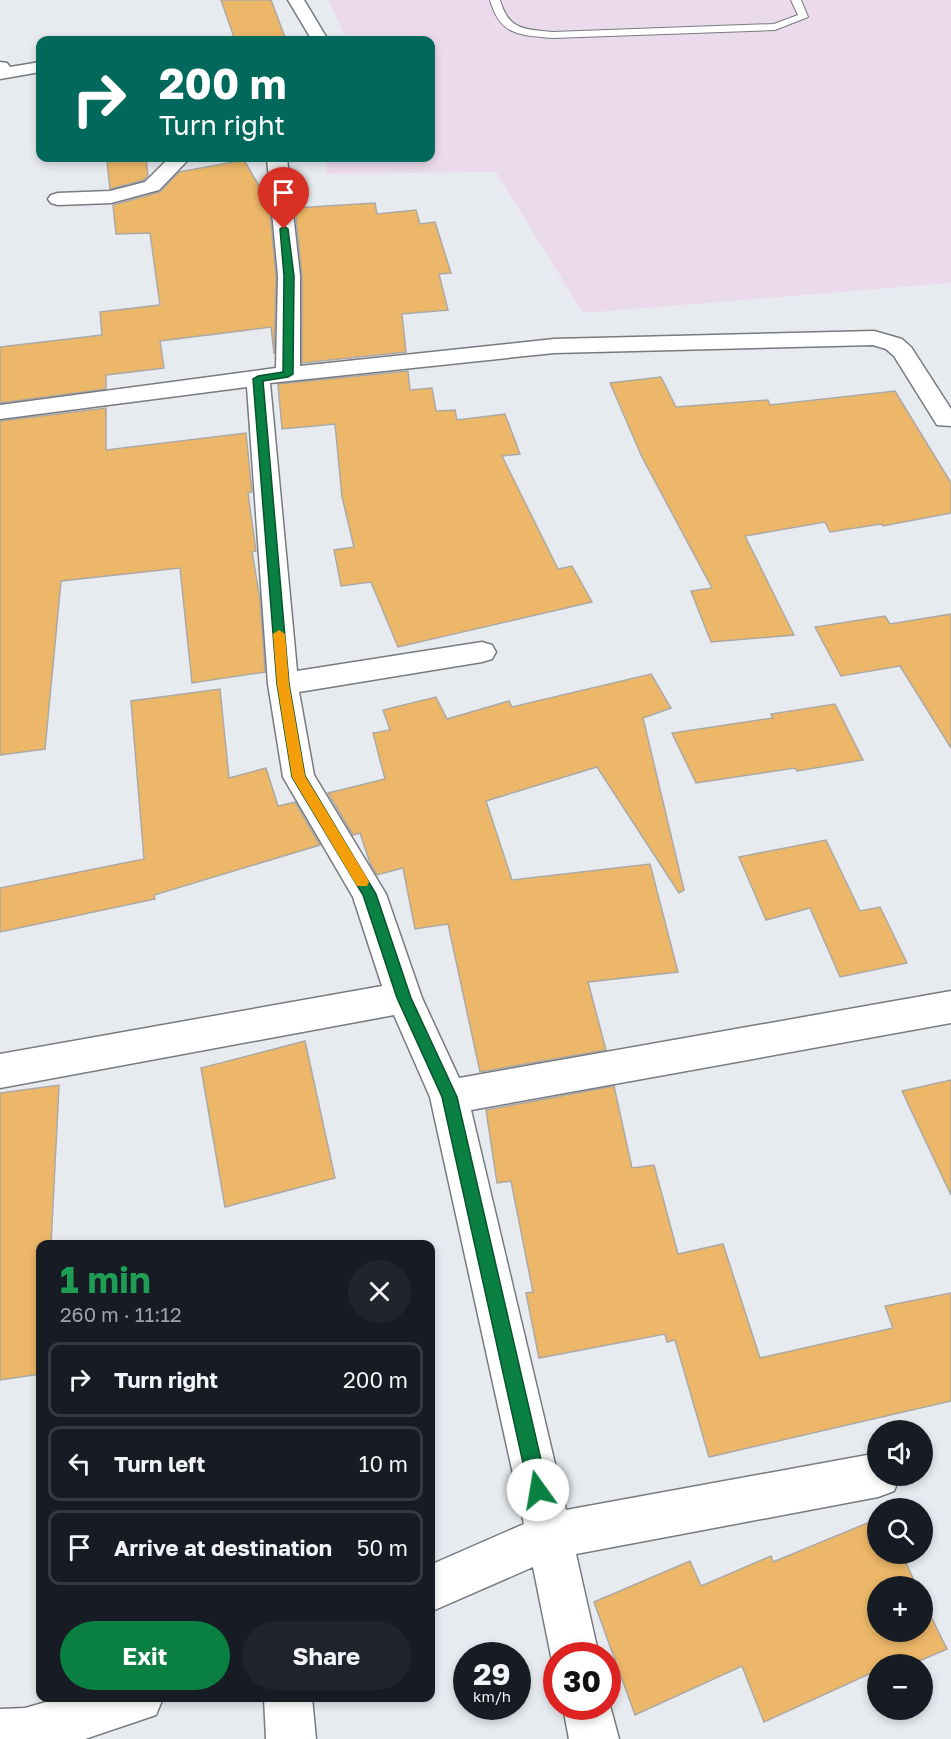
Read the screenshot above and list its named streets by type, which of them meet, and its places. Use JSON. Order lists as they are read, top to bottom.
{
  "page": {
    "turn": ["200 m", "Turn right"],
    "heading": ["1 min", "260 m · 11:12"],
    "list": [
      {
        "name": "Turn right",
        "value": "200 m"
      },
      {
        "name": "Turn left",
        "value": "10 m"
      },
      {
        "name": "Arrive at destination",
        "value": "50 m"
      }
    ],
    "map_buttons": ["+", "−"],
    "buttons": ["Exit", "Share"],
    "speed": "29 km/h",
    "limit": "30"
  }
}
